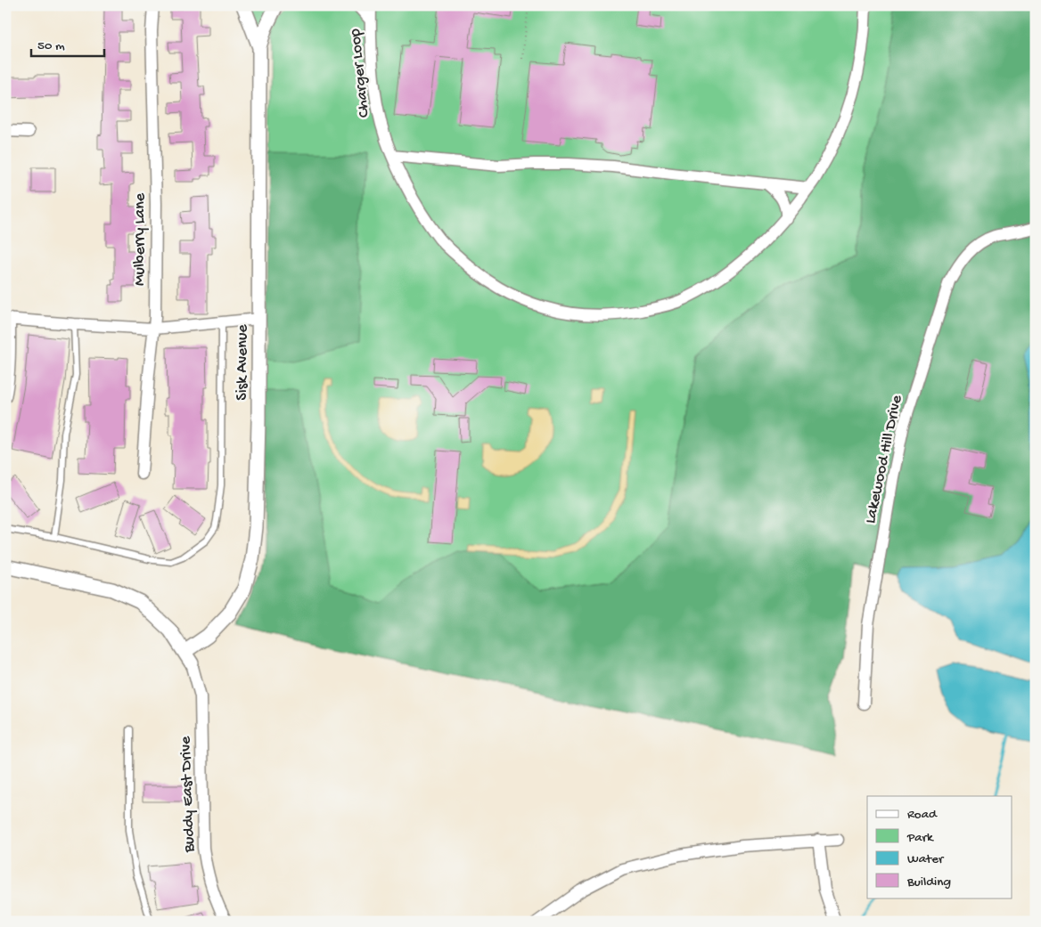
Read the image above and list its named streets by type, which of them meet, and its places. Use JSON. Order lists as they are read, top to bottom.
{
  "streets": {
    "street": [
      "Charger Loop",
      "Mulberry Lane",
      "Sisk Avenue",
      "Lakewood Hill Drive",
      "Buddy East Drive"
    ]
  },
  "legend": [
    "Road",
    "Park",
    "Water",
    "Building"
  ],
  "scale_bar": "50 m"
}
